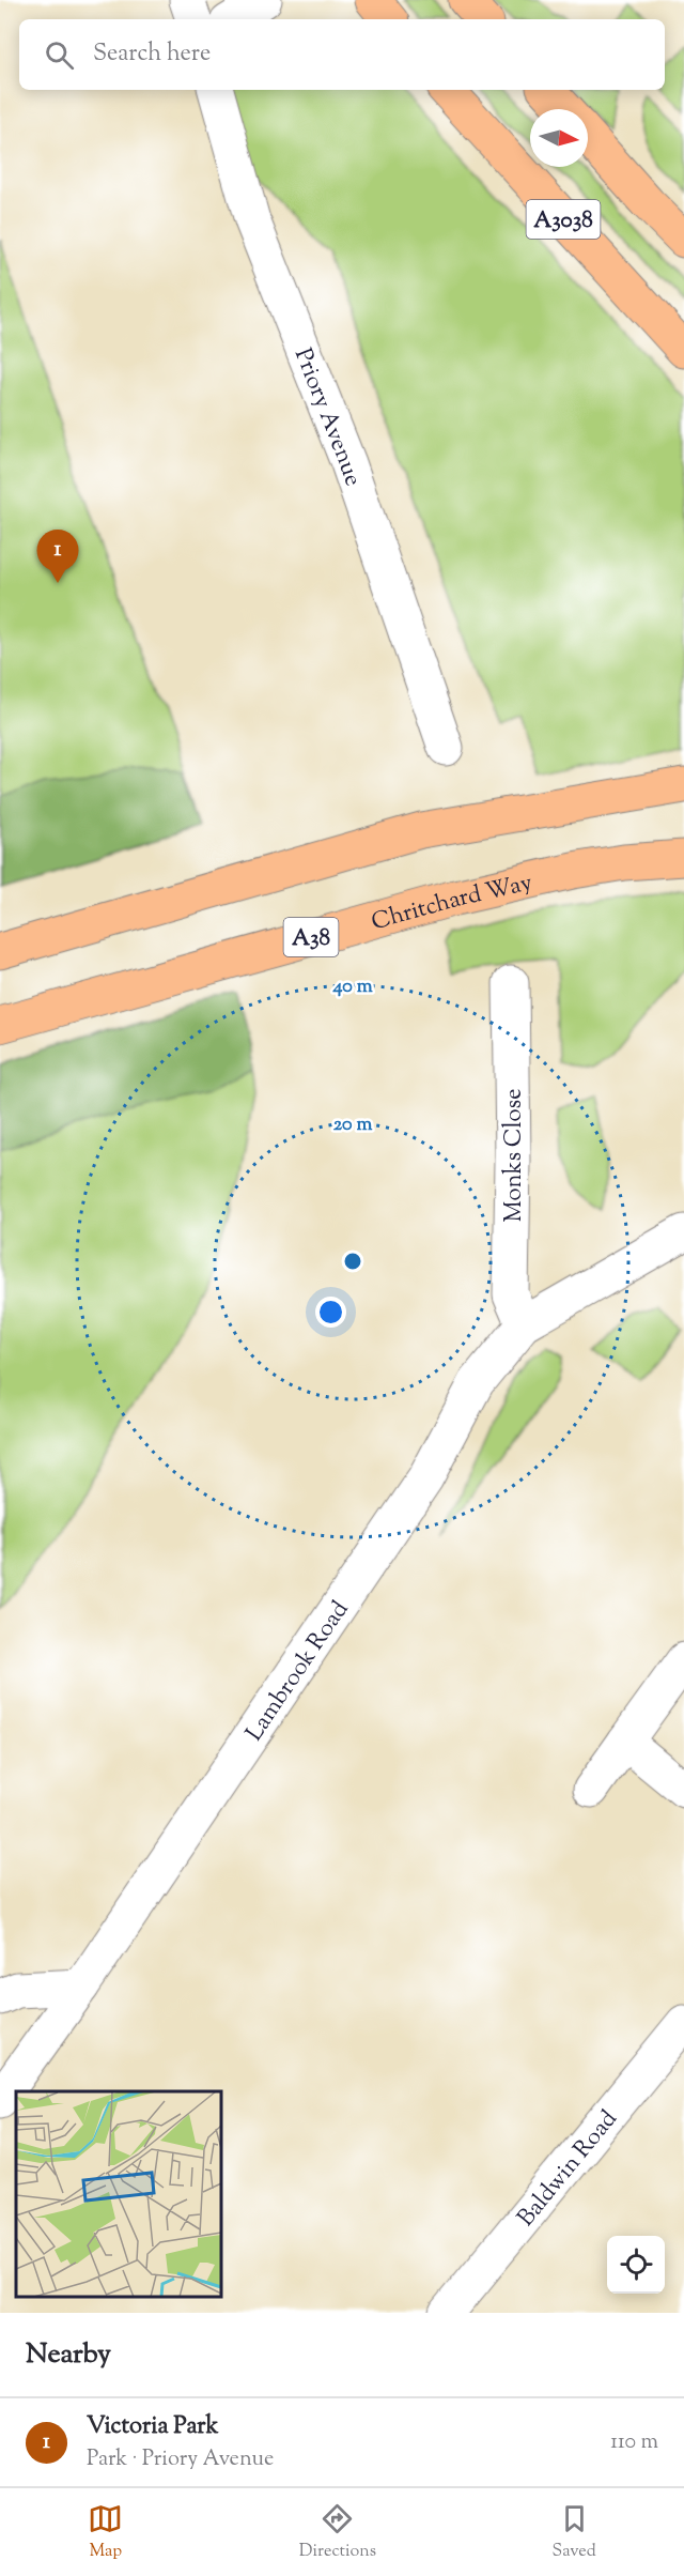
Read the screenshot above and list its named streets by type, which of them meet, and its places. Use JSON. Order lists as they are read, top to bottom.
{
  "streets": {
    "main road": ["A3038", "Chritchard Way", "A38"],
    "street": [
      "Priory Avenue",
      "Monks Close",
      "Lambrook Road",
      "Baldwin Road"
    ]
  },
  "crossings": [
    ["Monks Close", "Lambrook Road"]
  ],
  "north": "right",
  "page": {
    "search": "Search here",
    "pins": "1",
    "heading": "Nearby",
    "list": [
      {
        "mark": "1",
        "name": "Victoria Park",
        "note": "Park · Priory Avenue",
        "value": "110 m"
      }
    ],
    "nav": ["Map", "Directions", "Saved"]
  },
  "rings": ["40 m", "20 m"]
}
